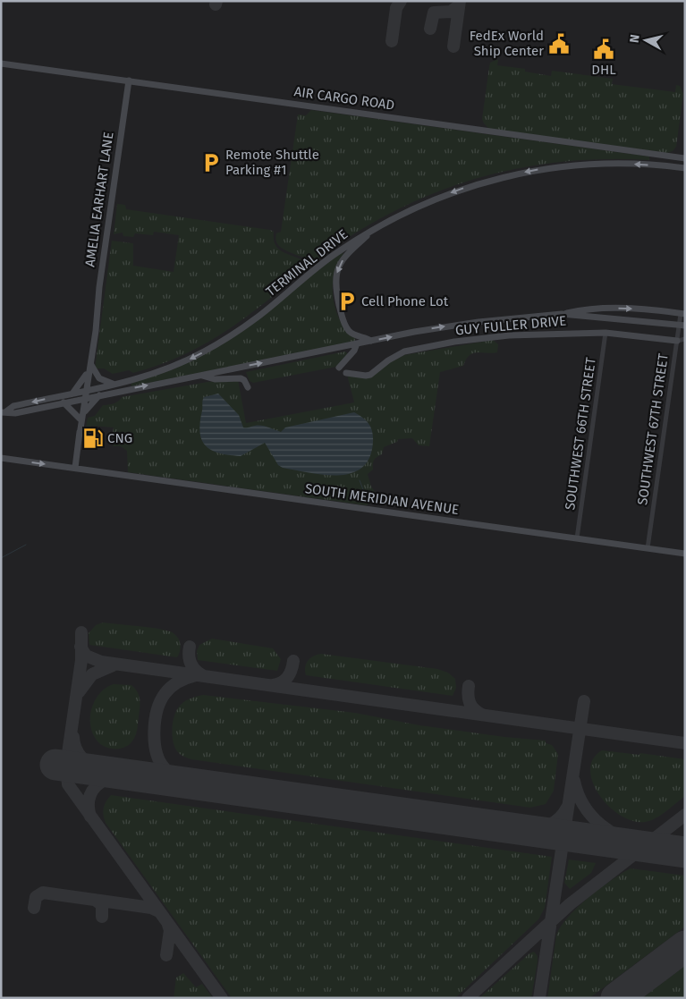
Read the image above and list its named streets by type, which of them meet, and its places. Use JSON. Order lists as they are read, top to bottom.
{
  "streets": {
    "street": [
      "AIR CARGO ROAD",
      "AMELIA EARHART LANE",
      "TERMINAL DRIVE",
      "GUY FULLER DRIVE",
      "SOUTHWEST 67TH STREET",
      "SOUTHWEST 66TH STREET",
      "SOUTH MERIDIAN AVENUE"
    ]
  },
  "crossings": [
    ["AIR CARGO ROAD", "AMELIA EARHART LANE"],
    ["AMELIA EARHART LANE", "TERMINAL DRIVE"],
    ["AMELIA EARHART LANE", "SOUTH MERIDIAN AVENUE"],
    ["TERMINAL DRIVE", "SOUTHWEST 67TH STREET"],
    ["GUY FULLER DRIVE", "SOUTHWEST 67TH STREET"],
    ["GUY FULLER DRIVE", "SOUTHWEST 66TH STREET"],
    ["SOUTHWEST 67TH STREET", "SOUTH MERIDIAN AVENUE"],
    ["SOUTHWEST 66TH STREET", "SOUTH MERIDIAN AVENUE"]
  ],
  "places": {
    "public building": ["FedEx World Ship Center", "DHL"],
    "parking": ["Remote Shuttle Parking #1", "Cell Phone Lot"],
    "fuel station": ["CNG"]
  },
  "north": "left"
}
